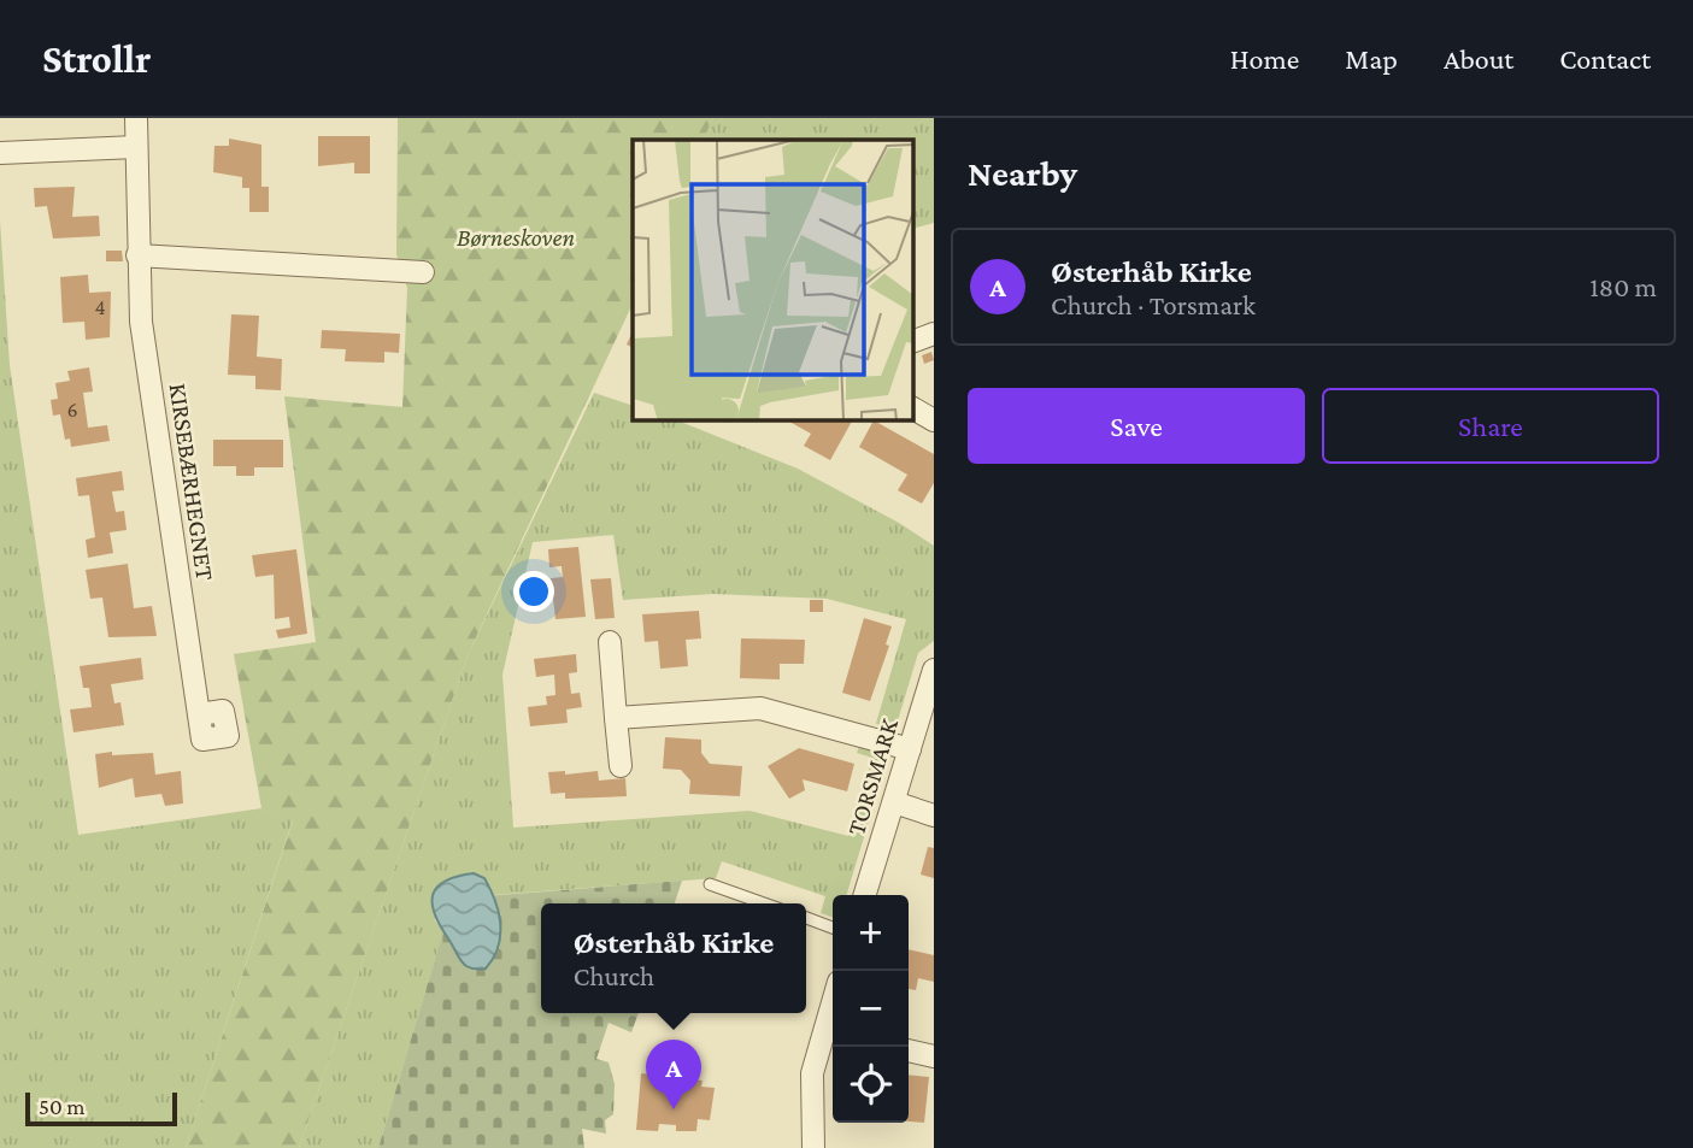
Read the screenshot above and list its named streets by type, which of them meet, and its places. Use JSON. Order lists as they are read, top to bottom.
{
  "streets": {
    "street": ["KIRSEBÆRHEGNET", "TORSMARK"]
  },
  "parks": ["Børneskoven"],
  "house_numbers": ["4", "6"],
  "scale_bar": "50 m",
  "page": {
    "header": "Strollr",
    "nav": [
      "Home",
      "Map",
      "About",
      "Contact"
    ],
    "heading": "Nearby",
    "list": [
      {
        "mark": "A",
        "name": "Østerhåb Kirke",
        "note": "Church · Torsmark",
        "value": "180 m"
      }
    ],
    "buttons": ["Save", "Share"],
    "map_buttons": ["+", "−"],
    "popup": ["Østerhåb Kirke", "Church"],
    "pins": "A",
    "scale": "50 m"
  }
}
